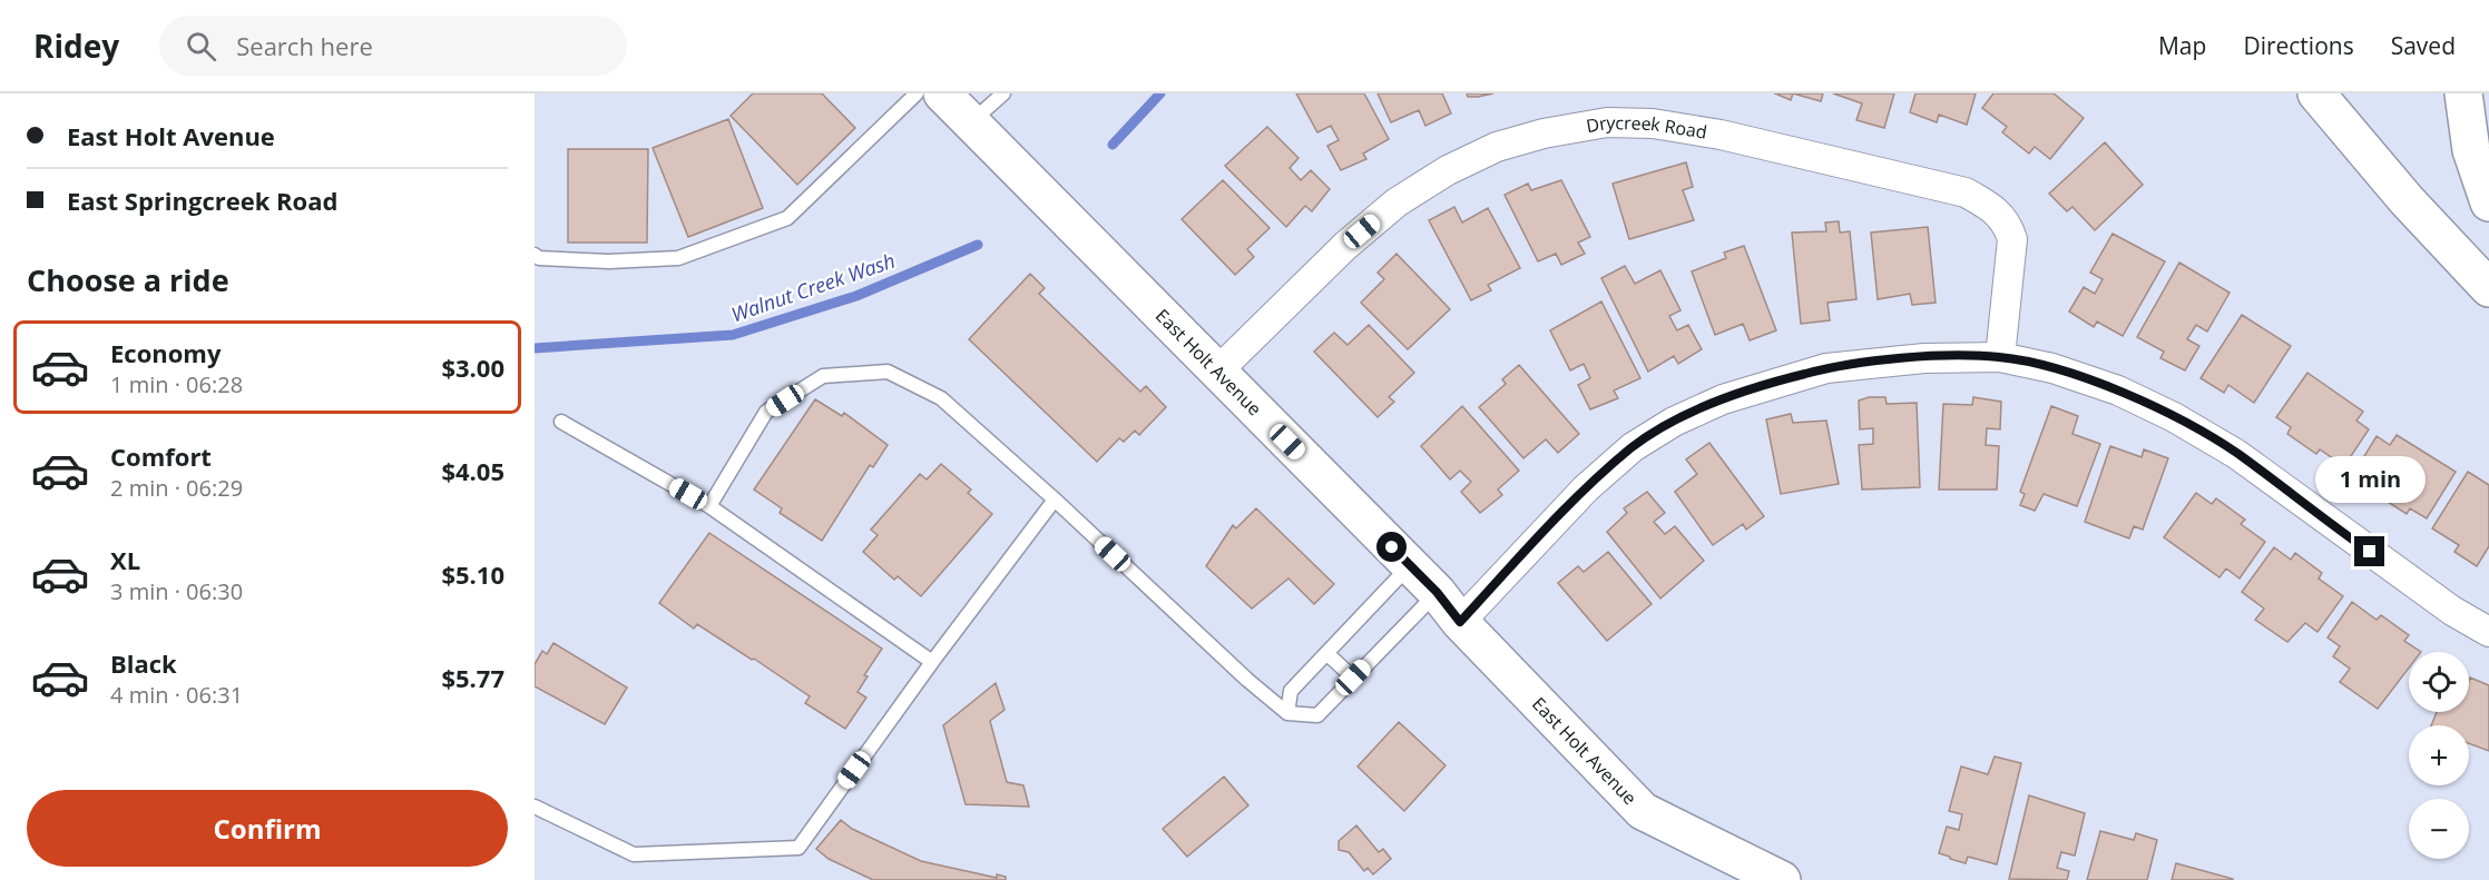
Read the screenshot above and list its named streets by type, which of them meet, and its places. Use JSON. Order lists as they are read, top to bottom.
{
  "streets": {
    "main road": ["East Holt Avenue"],
    "street": ["Drycreek Road"]
  },
  "crossings": [
    ["Drycreek Road", "East Holt Avenue"]
  ],
  "water": ["Walnut Creek Wash"],
  "page": {
    "header": "Ridey",
    "search": "Search here",
    "nav": ["Map", "Directions", "Saved"],
    "banner": ["East Holt Avenue", "East Springcreek Road"],
    "heading": "Choose a ride",
    "list": [
      {
        "name": "Economy",
        "note": "1 min · 06:28",
        "value": "$3.00"
      },
      {
        "name": "Comfort",
        "note": "2 min · 06:29",
        "value": "$4.05"
      },
      {
        "name": "XL",
        "note": "3 min · 06:30",
        "value": "$5.10"
      },
      {
        "name": "Black",
        "note": "4 min · 06:31",
        "value": "$5.77"
      }
    ],
    "bubble": "1 min",
    "map_buttons": ["+", "−"],
    "buttons": "Confirm"
  }
}
